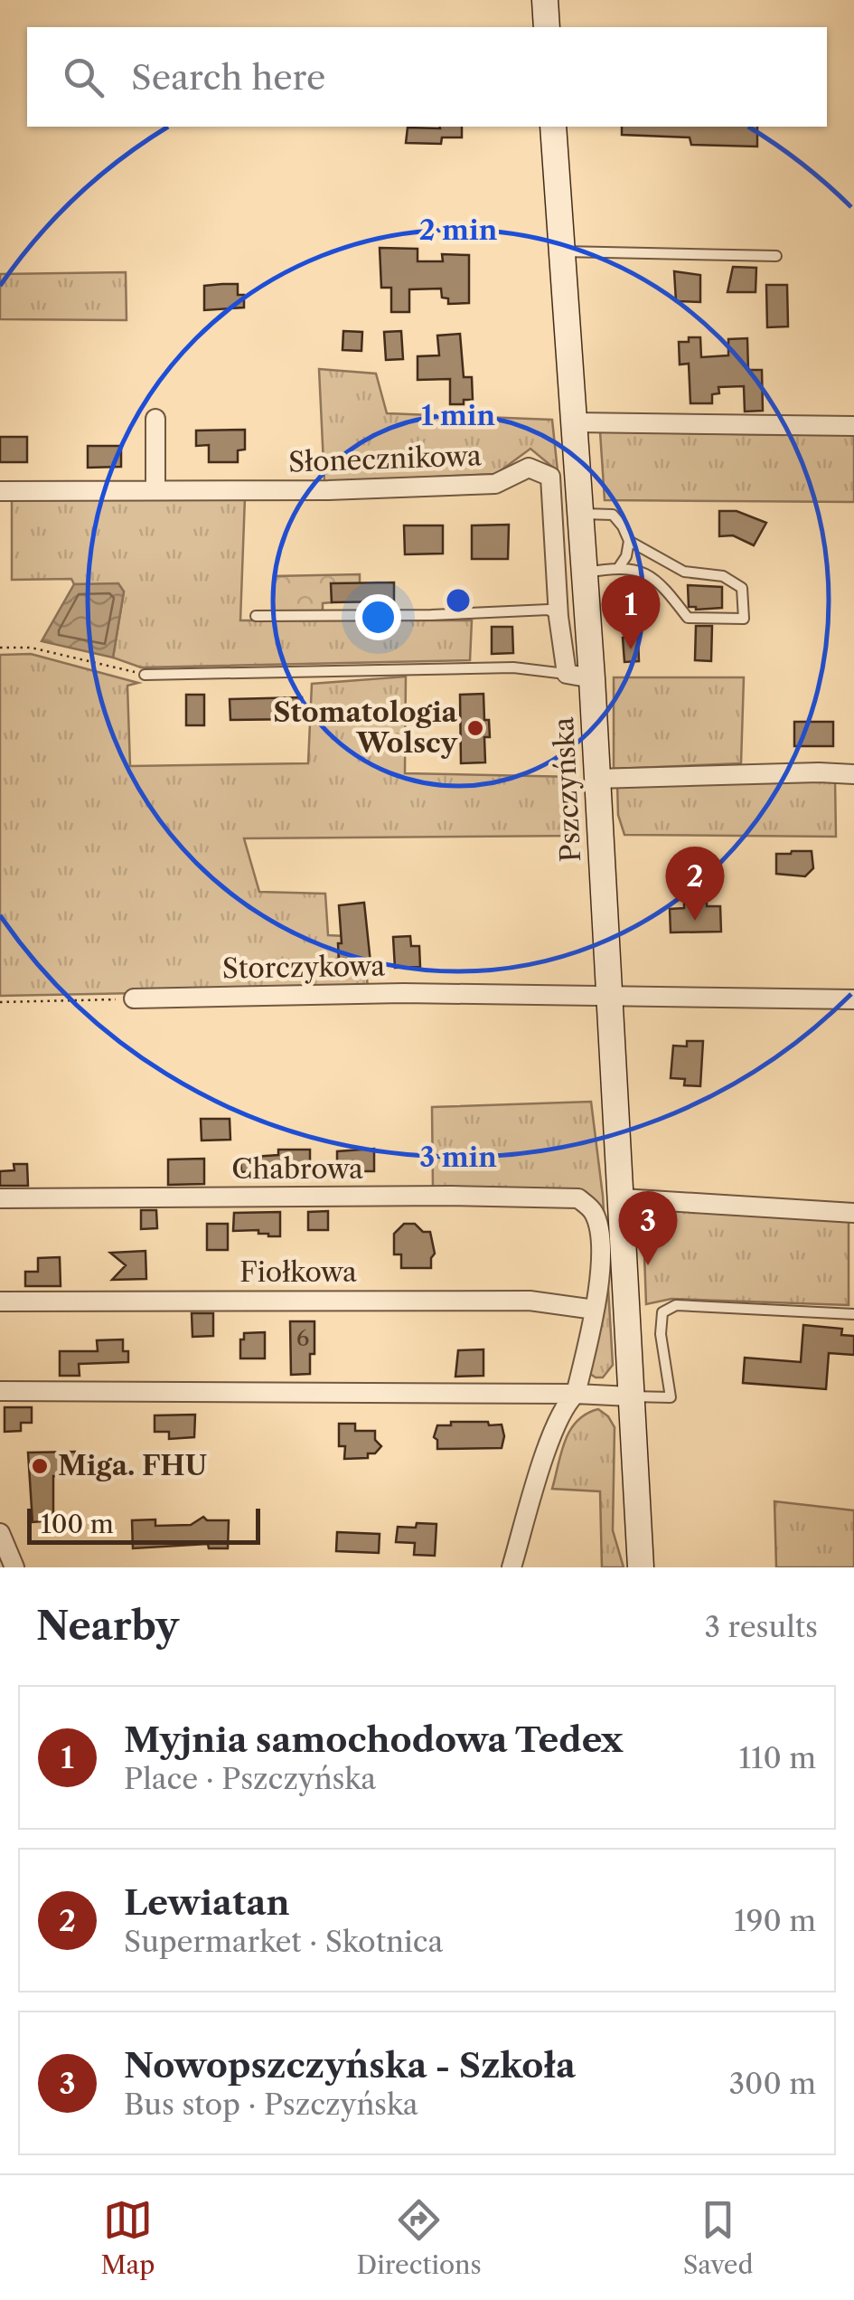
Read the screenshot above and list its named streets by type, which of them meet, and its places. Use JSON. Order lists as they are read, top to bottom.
{
  "streets": {
    "main road": ["Pszczyńska"],
    "street": [
      "Słonecznikowa",
      "Storczykowa",
      "Chabrowa",
      "Fiołkowa"
    ]
  },
  "crossings": [
    ["Słonecznikowa", "Pszczyńska"],
    ["Pszczyńska", "Storczykowa"],
    ["Chabrowa", "Fiołkowa"]
  ],
  "places": ["Stomatologia Wolscy", "Miga. FHU"],
  "house_numbers": ["6"],
  "scale_bar": "100 m",
  "page": {
    "search": "Search here",
    "pins": ["1", "2", "3"],
    "scale": "100 m",
    "heading": ["Nearby", "3 results"],
    "list": [
      {
        "mark": "1",
        "name": "Myjnia samochodowa Tedex",
        "note": "Place · Pszczyńska",
        "value": "110 m"
      },
      {
        "mark": "2",
        "name": "Lewiatan",
        "note": "Supermarket · Skotnica",
        "value": "190 m"
      },
      {
        "mark": "3",
        "name": "Nowopszczyńska - Szkoła",
        "note": "Bus stop · Pszczyńska",
        "value": "300 m"
      }
    ],
    "nav": ["Map", "Directions", "Saved"]
  },
  "rings": ["2 min", "1 min", "3 min"]
}
